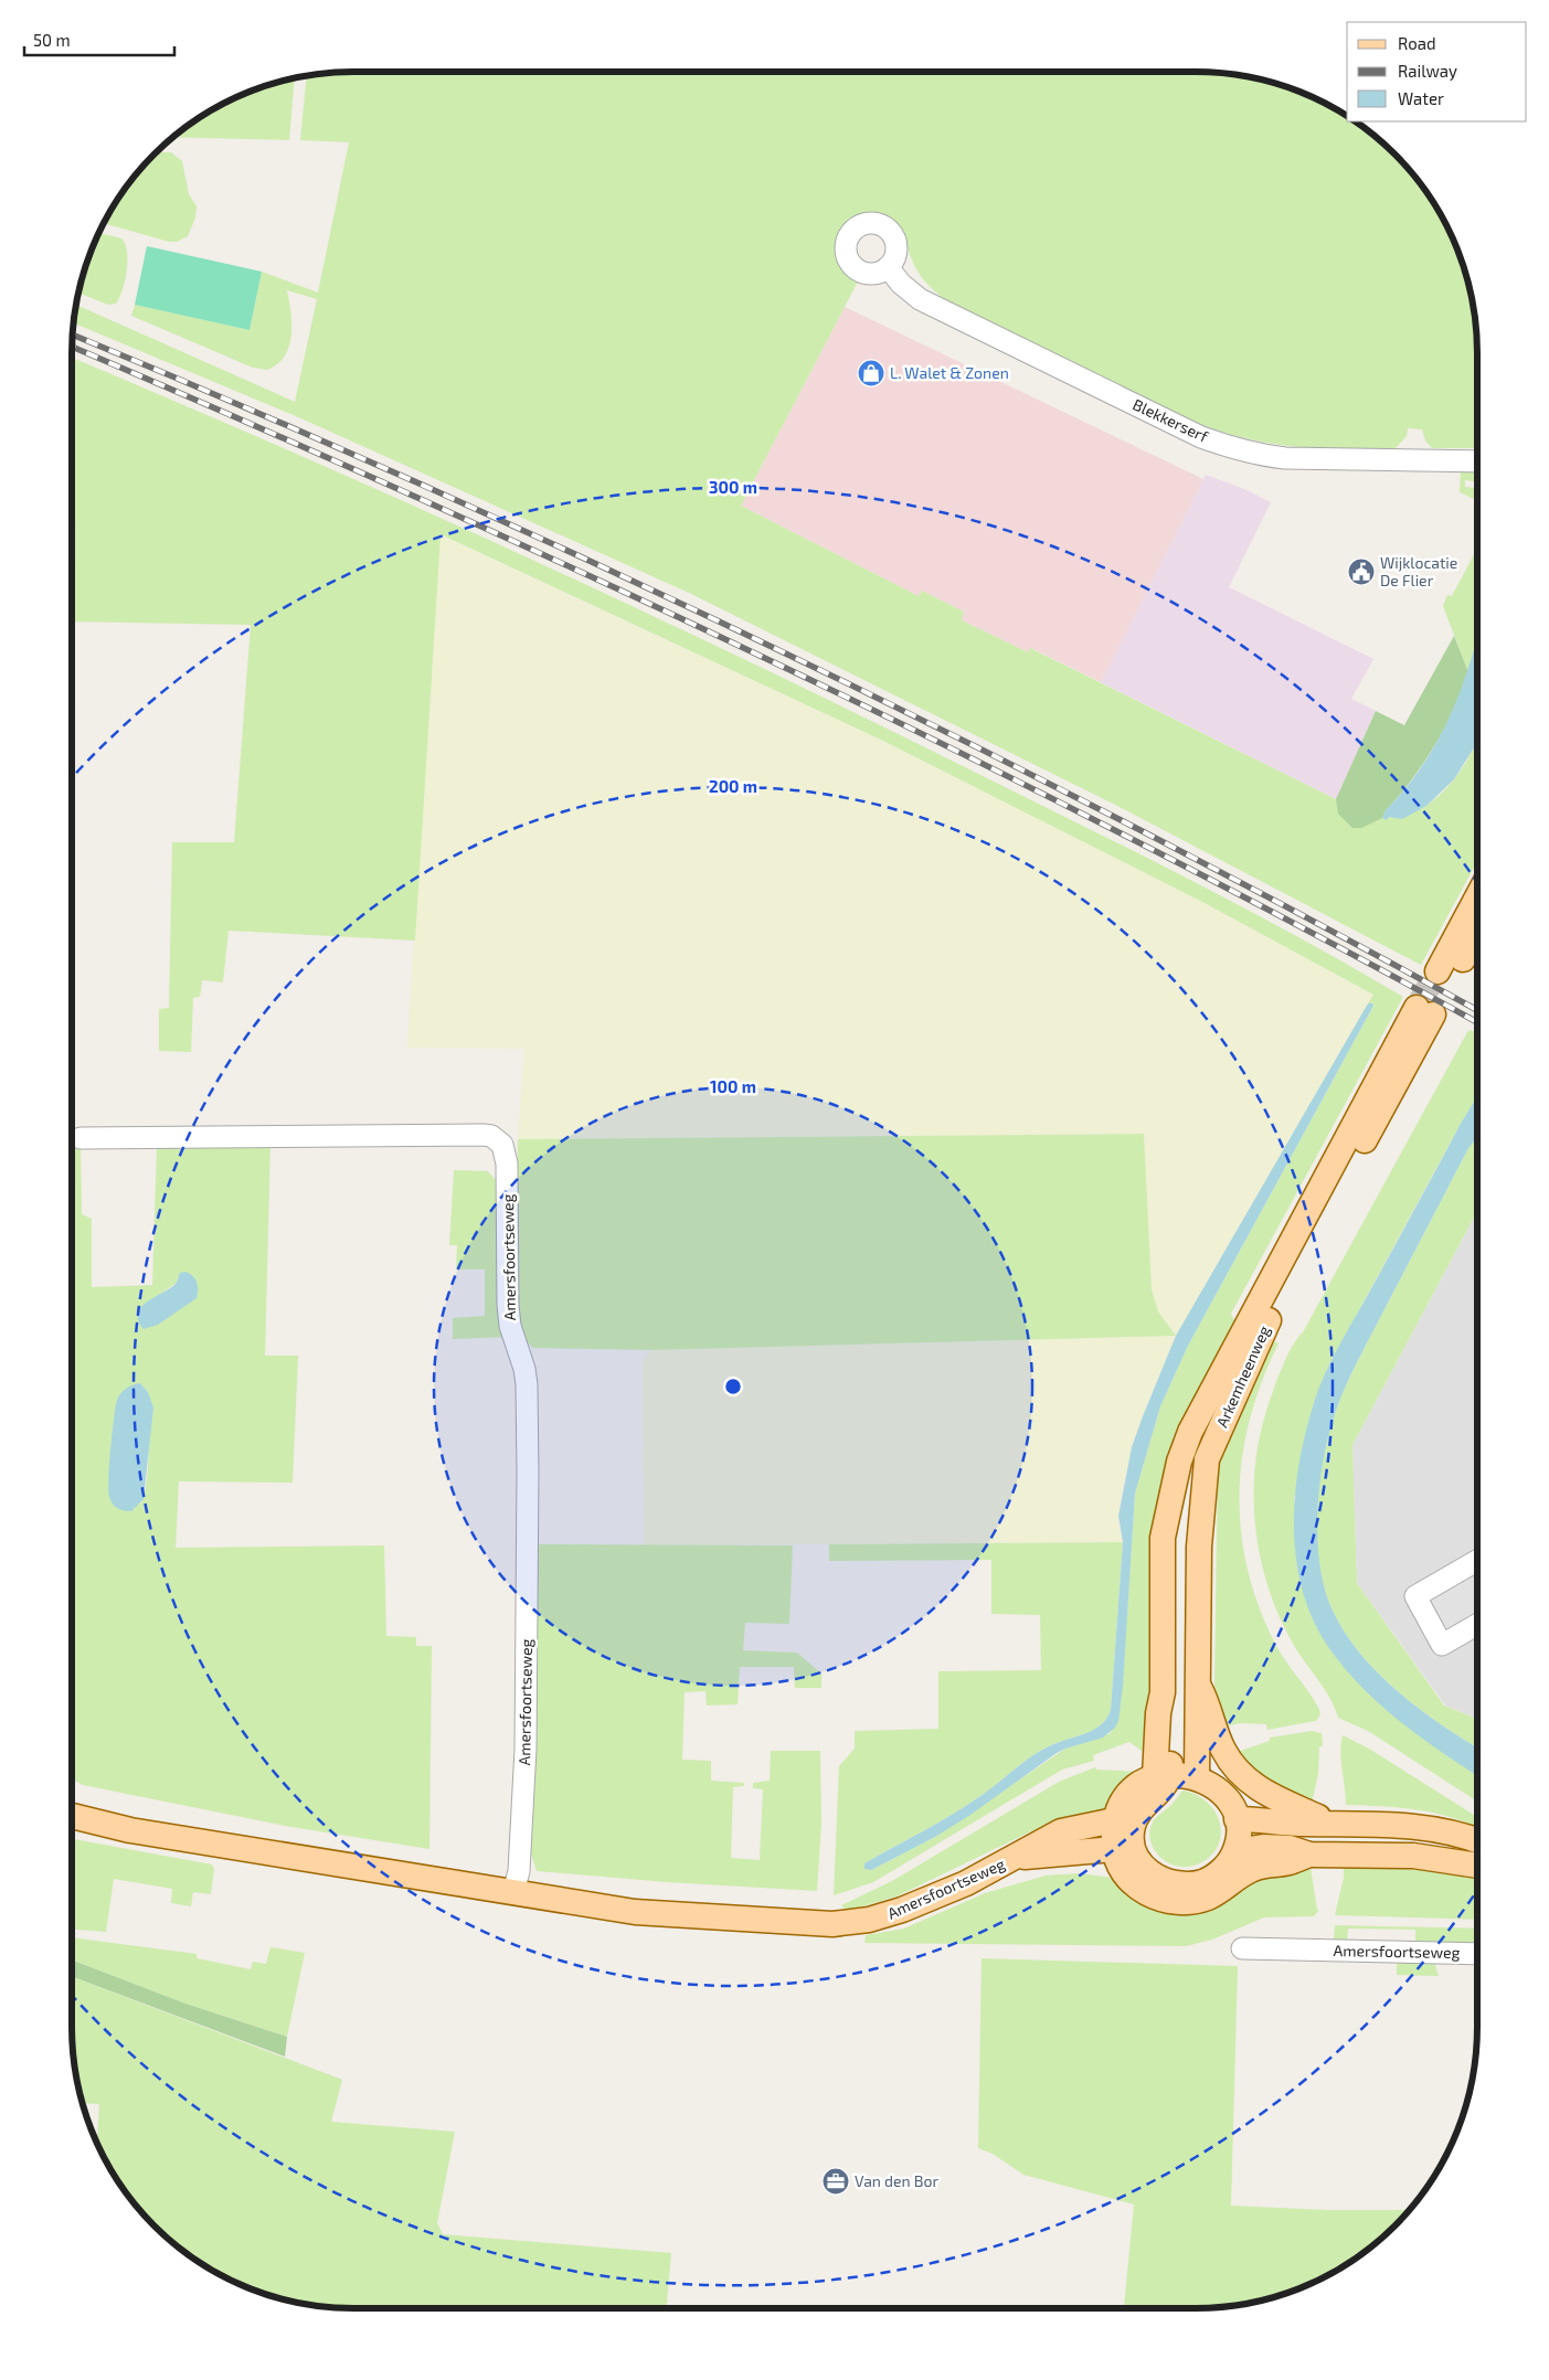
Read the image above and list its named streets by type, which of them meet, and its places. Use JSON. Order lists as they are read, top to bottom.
{
  "streets": {
    "main road": ["Amersfoortseweg", "Arkemheenweg"],
    "street": ["Blekkerserf"]
  },
  "crossings": [
    ["Amersfoortseweg", "Arkemheenweg"]
  ],
  "places": {
    "shop": ["L. Walet & Zonen"],
    "public building": ["Wijklocatie De Flier"],
    "office": ["Van den Bor"]
  },
  "legend": ["Road", "Railway", "Water"],
  "scale_bar": "50 m",
  "rings": ["300 m", "200 m", "100 m"]
}
